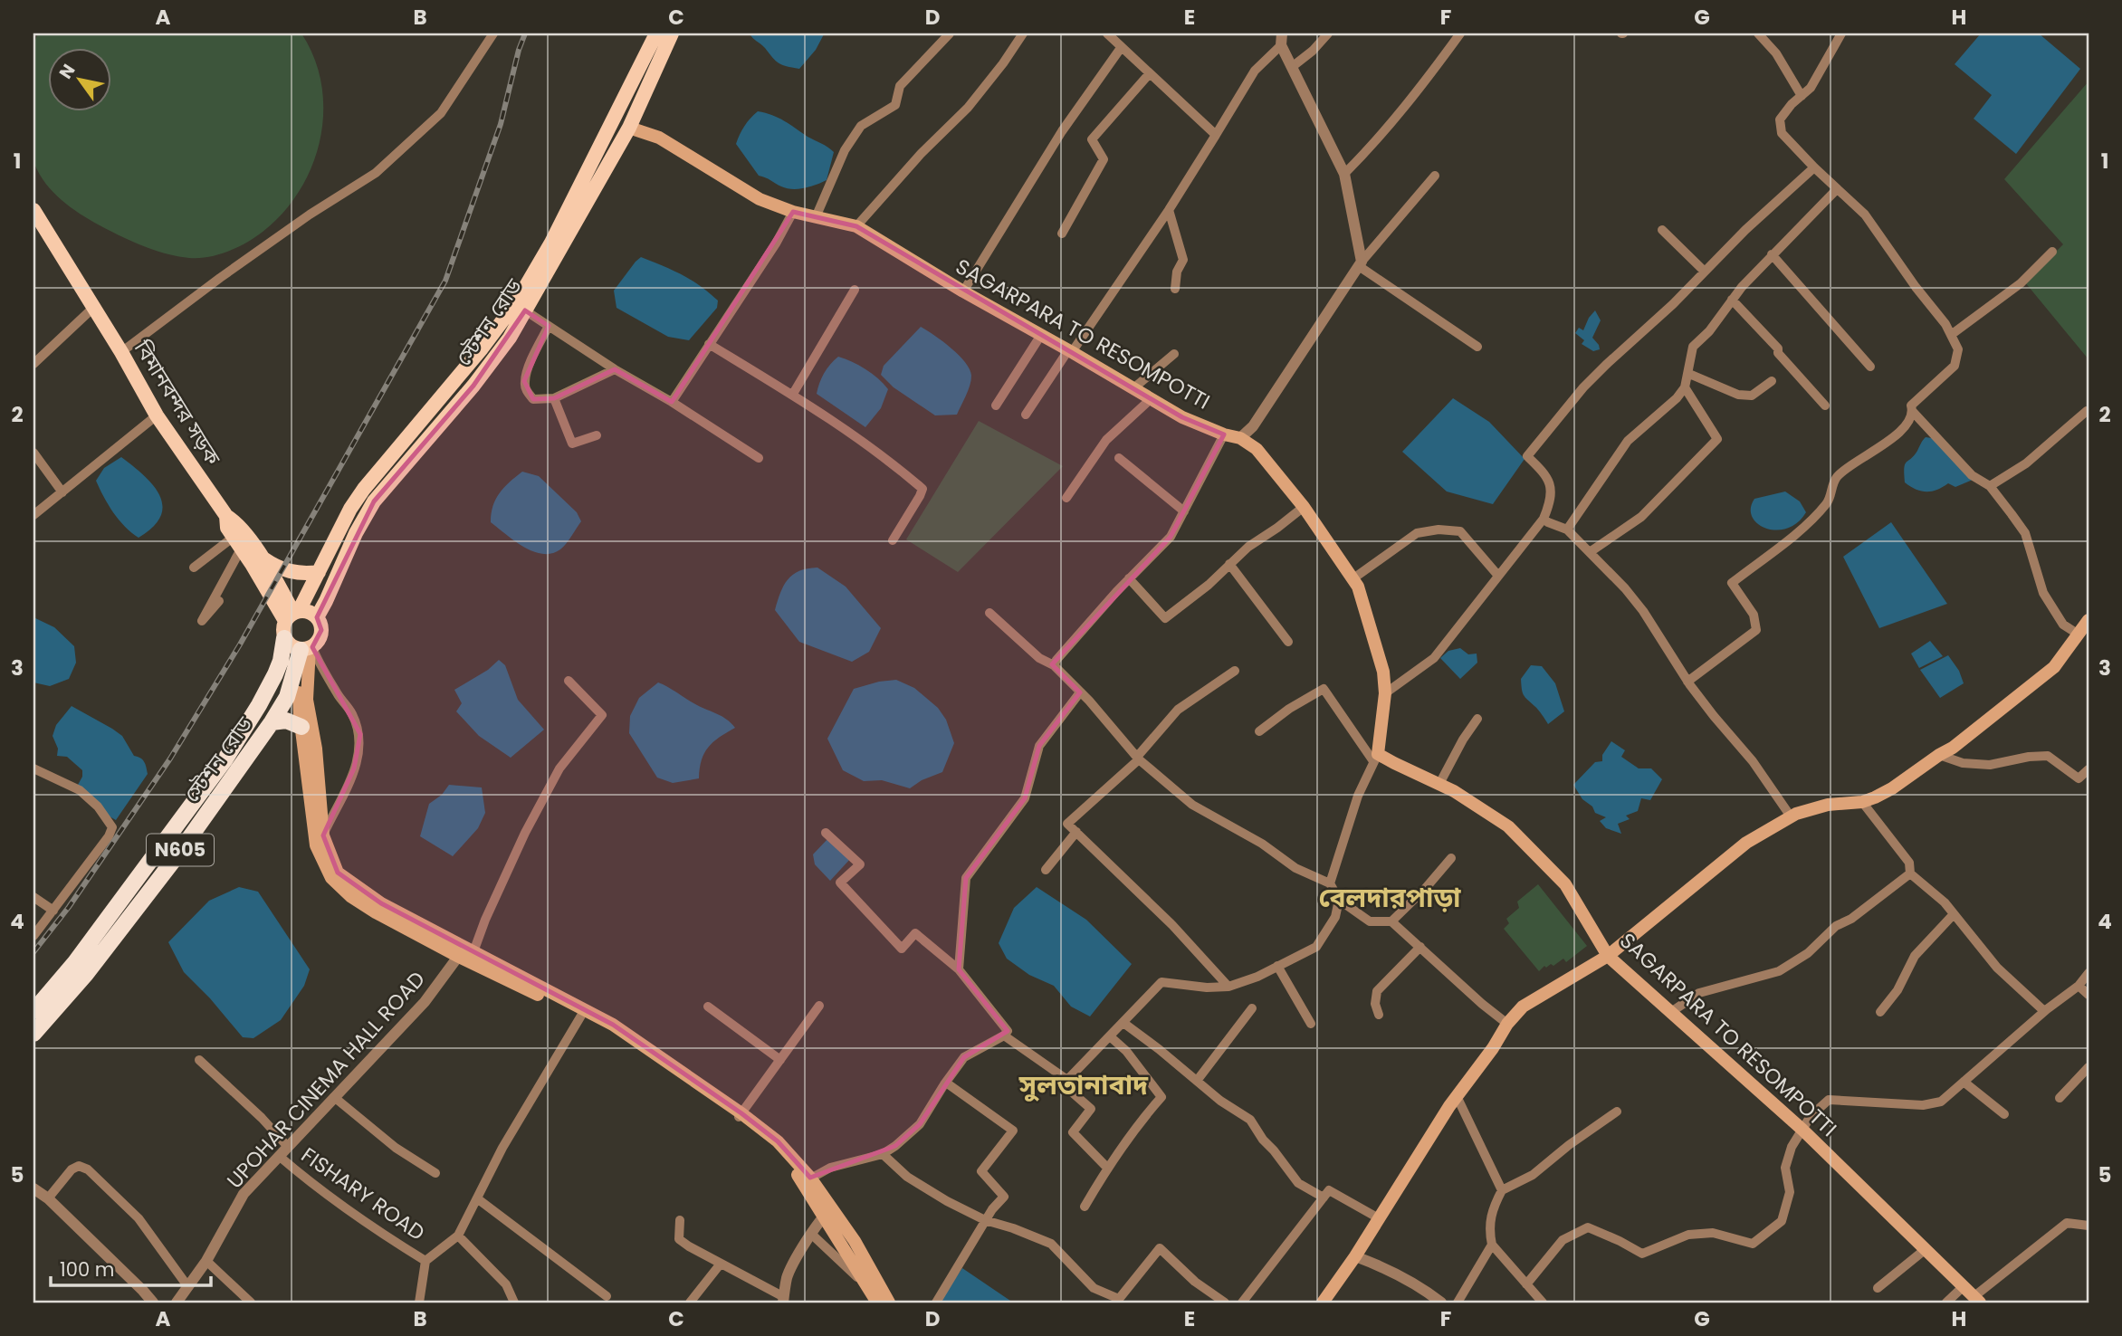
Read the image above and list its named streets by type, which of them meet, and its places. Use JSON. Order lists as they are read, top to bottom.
{
  "streets": {
    "highway": ["স্টেশন রোড", "N605"],
    "main road": ["SAGARPARA TO RESOMPOTTI", "বিমানবন্দর সড়ক"],
    "street": ["UPOHAR CINEMA HALL ROAD", "FISHARY ROAD"]
  },
  "crossings": [
    ["স্টেশন রোড", "SAGARPARA TO RESOMPOTTI"],
    ["স্টেশন রোড", "N605"],
    ["UPOHAR CINEMA HALL ROAD", "FISHARY ROAD"]
  ],
  "districts": ["বেলদারপাড়া", "সুলতানাবাদ"],
  "scale_bar": "100 m",
  "north": "top left",
  "grid": {
    "columns": [
      "A",
      "B",
      "C",
      "D",
      "E",
      "F",
      "G",
      "H"
    ],
    "rows": [
      "1",
      "2",
      "3",
      "4",
      "5"
    ]
  }
}
